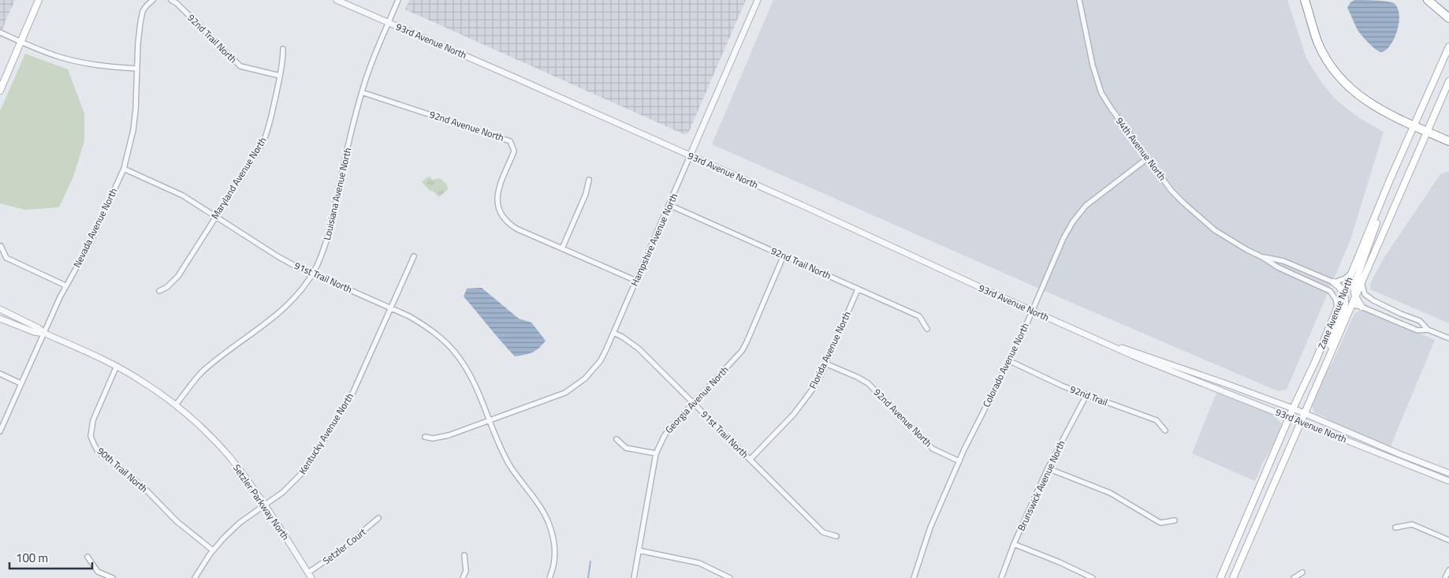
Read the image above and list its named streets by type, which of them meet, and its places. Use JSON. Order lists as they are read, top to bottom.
{
  "streets": {
    "main road": ["Zane Avenue North"],
    "street": [
      "92nd Trail North",
      "93rd Avenue North",
      "92nd Avenue North",
      "94th Avenue North",
      "Maryland Avenue North",
      "Louisiana Avenue North",
      "Nevada Avenue North",
      "Hampshire Avenue North",
      "91st Trail North",
      "Florida Avenue North",
      "Colorado Avenue North",
      "92nd Trail",
      "Georgia Avenue North",
      "Kentucky Avenue North",
      "90th Trail North",
      "Brunswick Avenue North",
      "Setzler Parkway North",
      "Setzler Court"
    ]
  },
  "crossings": [
    ["92nd Trail North", "Maryland Avenue North"],
    ["92nd Trail North", "Hampshire Avenue North"],
    ["92nd Trail North", "Florida Avenue North"],
    ["92nd Trail North", "Georgia Avenue North"],
    ["93rd Avenue North", "Louisiana Avenue North"],
    ["93rd Avenue North", "Hampshire Avenue North"],
    ["93rd Avenue North", "Zane Avenue North"],
    ["93rd Avenue North", "Colorado Avenue North"],
    ["92nd Avenue North", "Louisiana Avenue North"],
    ["92nd Avenue North", "Hampshire Avenue North"],
    ["92nd Avenue North", "Florida Avenue North"],
    ["92nd Avenue North", "Colorado Avenue North"],
    ["94th Avenue North", "Zane Avenue North"],
    ["94th Avenue North", "Colorado Avenue North"],
    ["Maryland Avenue North", "91st Trail North"],
    ["Louisiana Avenue North", "91st Trail North"],
    ["Louisiana Avenue North", "Setzler Parkway North"],
    ["Nevada Avenue North", "91st Trail North"],
    ["Nevada Avenue North", "Setzler Parkway North"],
    ["Hampshire Avenue North", "91st Trail North"],
    ["91st Trail North", "Florida Avenue North"],
    ["91st Trail North", "Georgia Avenue North"],
    ["91st Trail North", "Kentucky Avenue North"],
    ["Colorado Avenue North", "92nd Trail"],
    ["92nd Trail", "Brunswick Avenue North"],
    ["Kentucky Avenue North", "90th Trail North"],
    ["Kentucky Avenue North", "Setzler Parkway North"],
    ["90th Trail North", "Setzler Parkway North"],
    ["Setzler Parkway North", "Setzler Court"]
  ],
  "scale_bar": "100 m"
}
